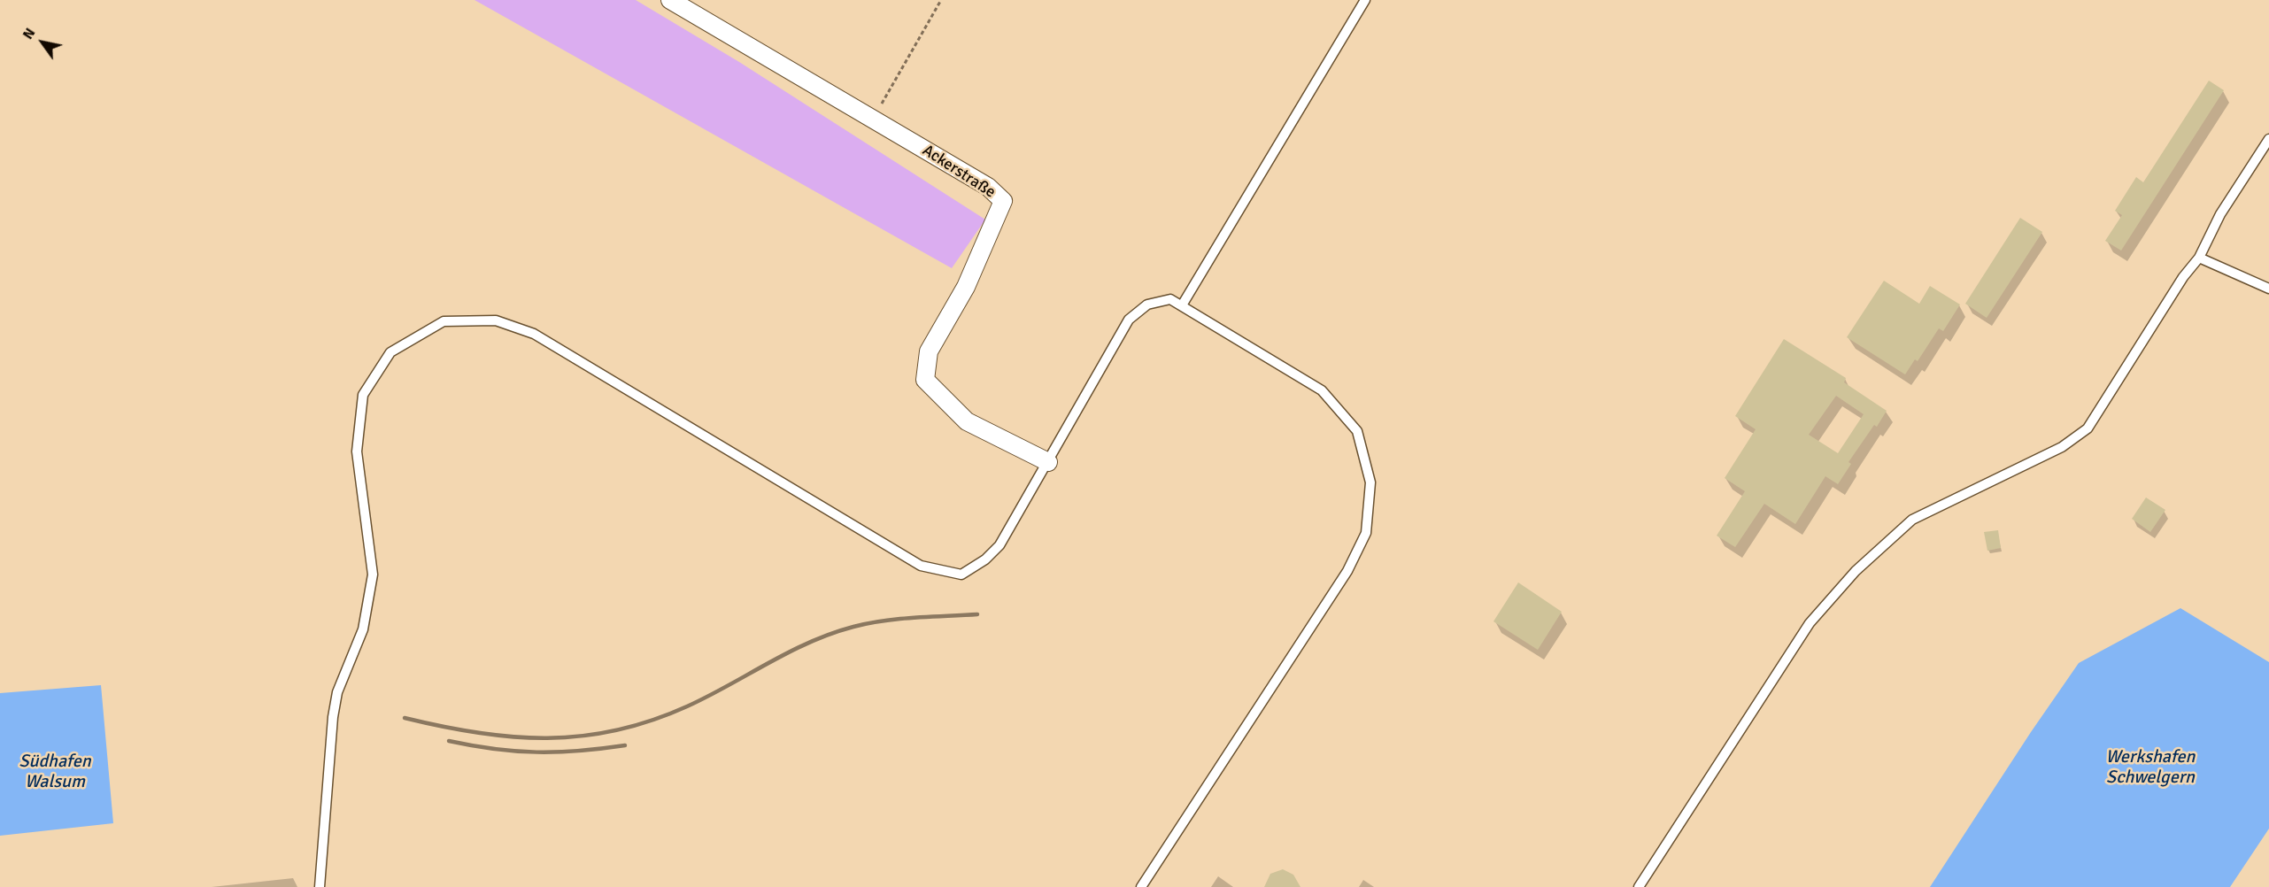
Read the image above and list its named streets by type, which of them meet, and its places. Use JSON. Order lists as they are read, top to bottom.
{
  "streets": {
    "street": ["Ackerstraße"]
  },
  "water": ["Werkshafen Schwelgern", "Südhafen Walsum"],
  "north": "top left"
}
